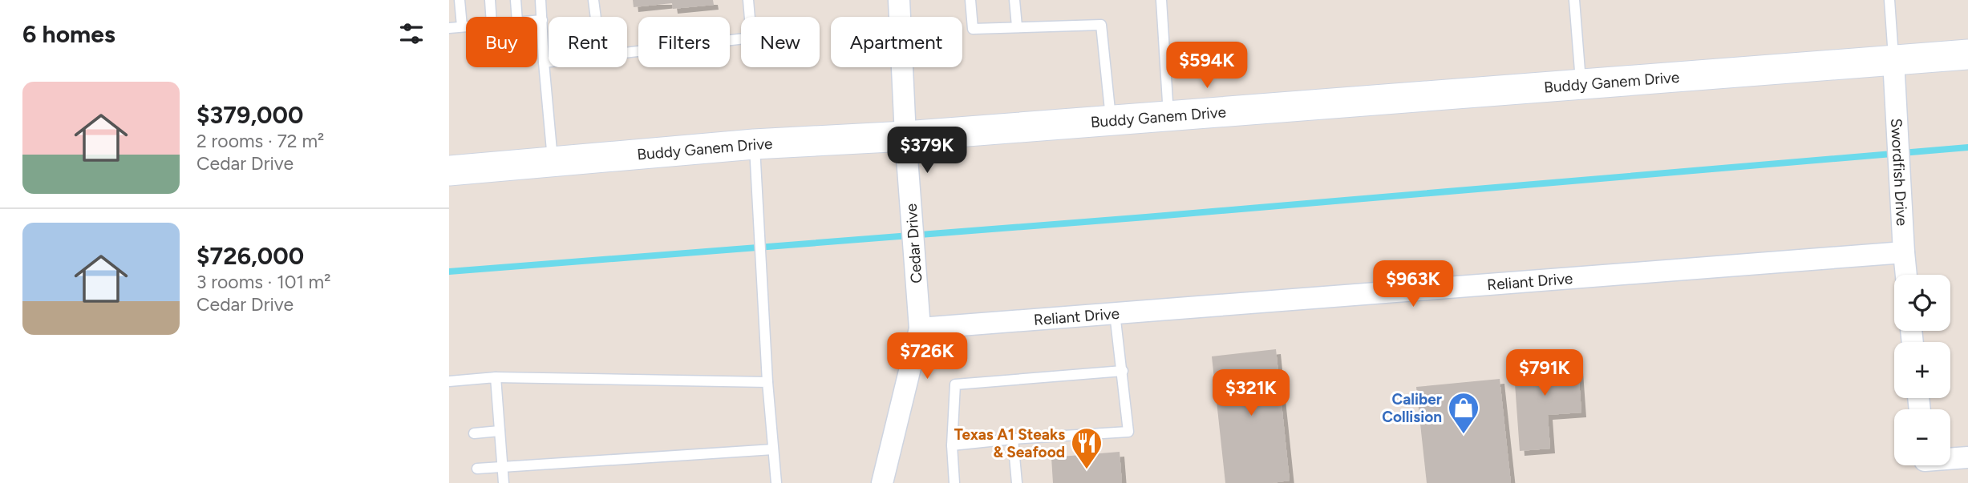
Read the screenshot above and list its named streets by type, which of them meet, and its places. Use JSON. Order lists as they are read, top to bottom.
{
  "streets": {
    "main road": ["Buddy Ganem Drive"],
    "street": ["Swordfish Drive", "Cedar Drive", "Reliant Drive"]
  },
  "crossings": [
    ["Buddy Ganem Drive", "Swordfish Drive"],
    ["Buddy Ganem Drive", "Cedar Drive"],
    ["Swordfish Drive", "Reliant Drive"],
    ["Cedar Drive", "Reliant Drive"]
  ],
  "places": {
    "shop": ["Caliber Collision"],
    "restaurant": ["Texas A1 Steaks & Seafood"]
  },
  "page": {
    "heading": "6 homes",
    "chip": [
      "Buy",
      "Rent",
      "Filters",
      "New",
      "Apartment"
    ],
    "price": [
      "$594K",
      "$379K",
      "$963K",
      "$726K",
      "$791K",
      "$321K"
    ],
    "list": [
      {
        "name": "$379,000",
        "note": "2 rooms · 72 m² · Cedar Drive"
      },
      {
        "name": "$726,000",
        "note": "3 rooms · 101 m² · Cedar Drive"
      }
    ],
    "map_buttons": ["+", "−"]
  }
}
